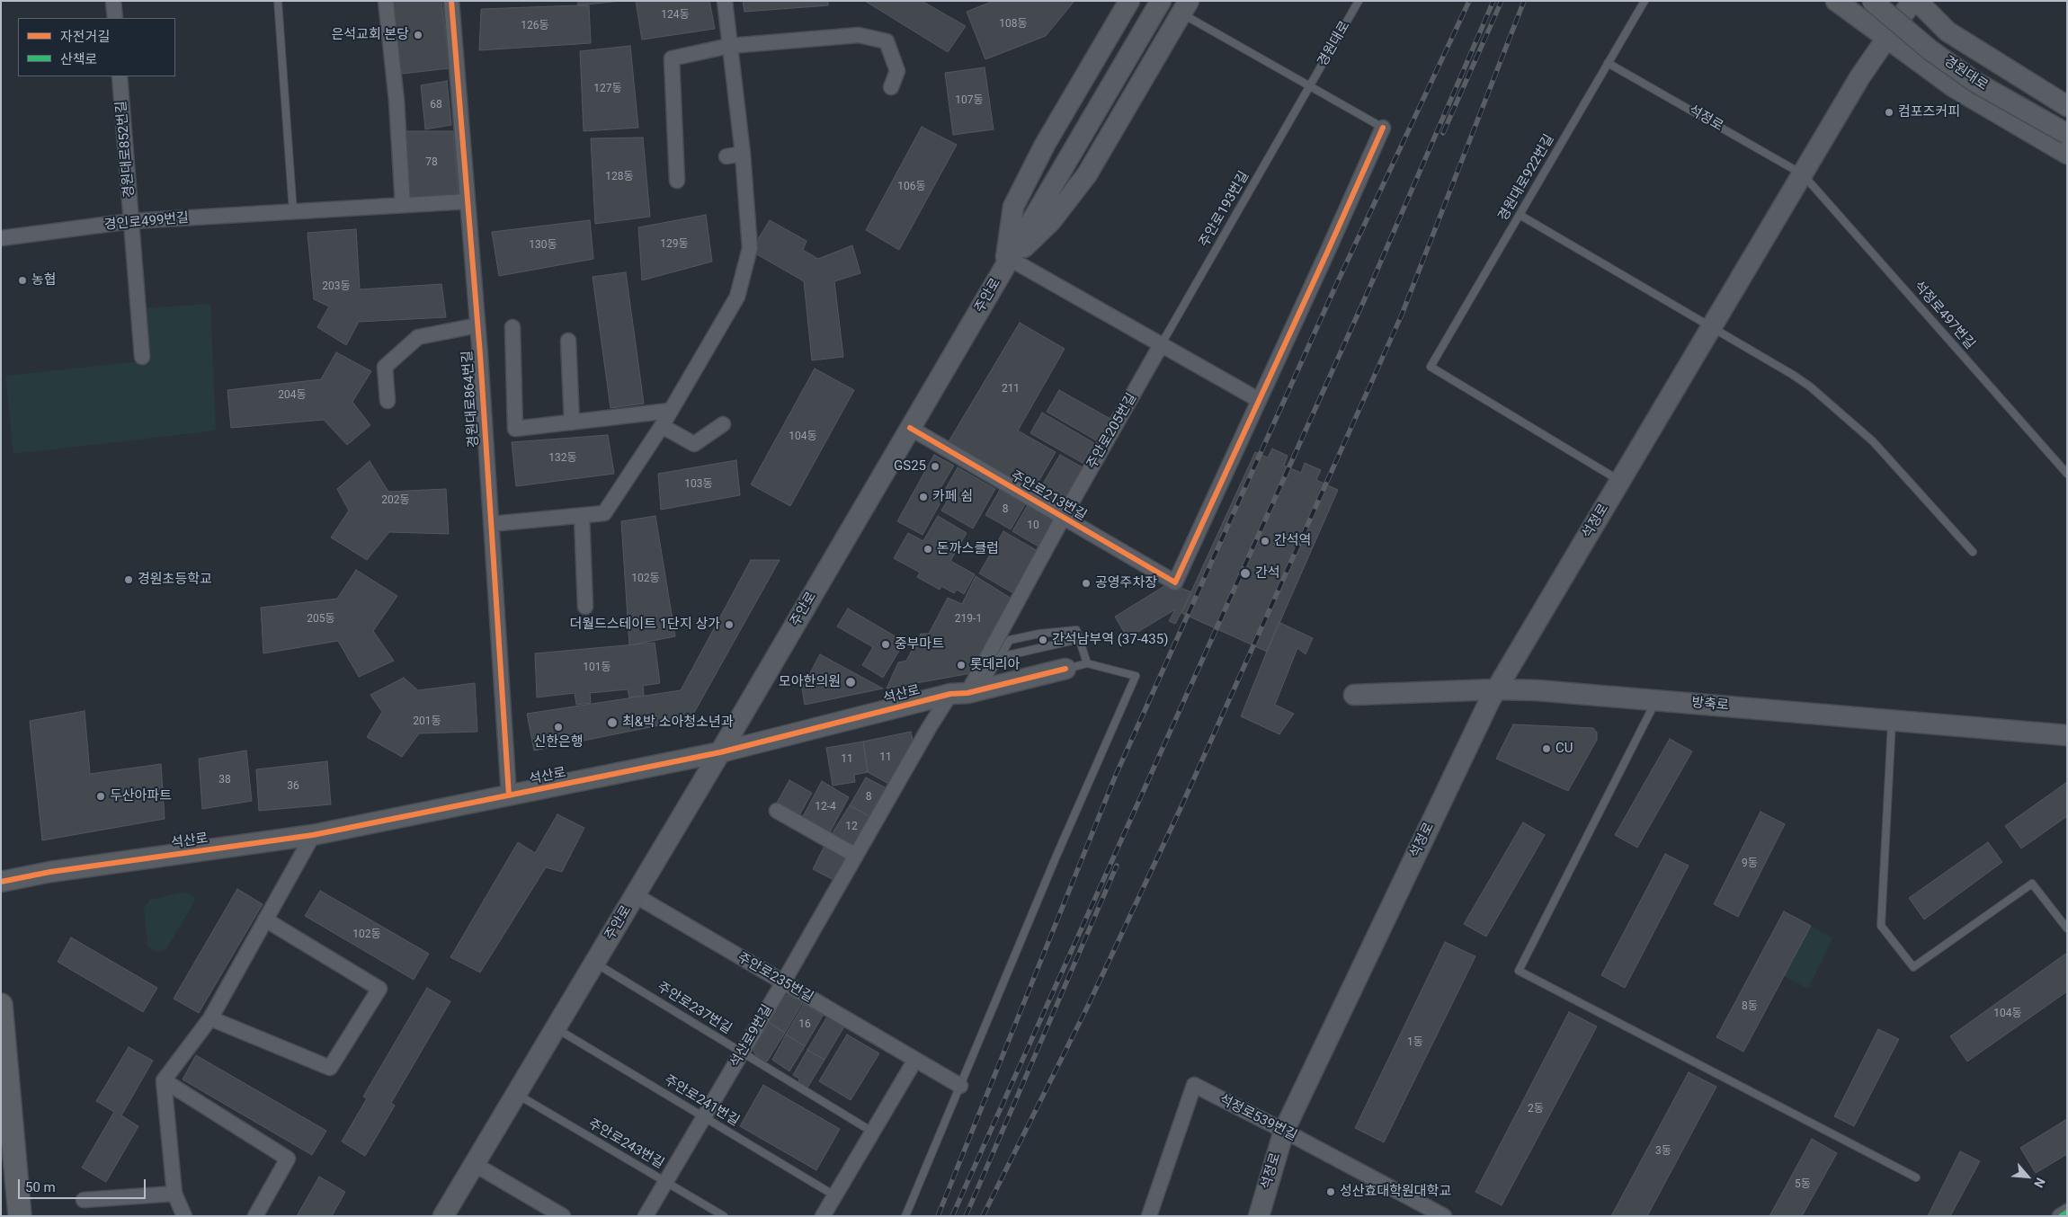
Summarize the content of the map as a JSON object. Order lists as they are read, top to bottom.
{
  "streets": {
    "main road": [
      "경원대로",
      "석정로",
      "주안로",
      "석산로",
      "방축로"
    ],
    "street": [
      "경원대로852번길",
      "경인로499번길",
      "경원대로864번길",
      "주안로205번길",
      "주안로213번길",
      "주안로235번길",
      "석산로9번길",
      "석정로539번길"
    ],
    "lane": [
      "경원대로922번길",
      "주안로193번길",
      "석정로497번길",
      "주안로237번길",
      "주안로241번길",
      "주안로243번길"
    ]
  },
  "crossings": [
    ["경원대로", "주안로193번길"],
    ["석정로", "경원대로922번길"],
    ["석정로", "석정로497번길"],
    ["석정로", "방축로"],
    ["석정로", "석정로539번길"],
    ["경원대로852번길", "경인로499번길"],
    ["주안로193번길", "주안로205번길"],
    ["경인로499번길", "경원대로864번길"],
    ["주안로", "주안로213번길"],
    ["주안로", "석산로"],
    ["주안로", "주안로235번길"],
    ["주안로", "주안로237번길"],
    ["주안로", "주안로241번길"],
    ["주안로", "주안로243번길"],
    ["경원대로864번길", "석산로"],
    ["주안로205번길", "주안로213번길"],
    ["주안로205번길", "석산로"],
    ["주안로205번길", "석산로9번길"],
    ["석산로", "석산로9번길"],
    ["주안로235번길", "석산로9번길"],
    ["주안로237번길", "석산로9번길"],
    ["석산로9번길", "주안로241번길"],
    ["석산로9번길", "주안로243번길"]
  ],
  "places": [
    "은석교회 본당",
    "컴포즈커피",
    "농협",
    "GS25",
    "카페 쉼",
    "간석역",
    "돈까스클럽",
    "간석",
    "경원초등학교",
    "공영주차장",
    "더월드스테이트 1단지 상가",
    "간석남부역 (37-435)",
    "중부마트",
    "롯데리아",
    "모아한의원",
    "최&박 소아청소년과",
    "신한은행",
    "CU",
    "두산아파트",
    "성산효대학원대학교"
  ],
  "house_numbers": [
    "124동",
    "108동",
    "126동",
    "127동",
    "107동",
    "68",
    "78",
    "128동",
    "106동",
    "129동",
    "130동",
    "203동",
    "211",
    "204동",
    "104동",
    "132동",
    "103동",
    "202동",
    "8",
    "10",
    "102동",
    "205동",
    "219-1",
    "101동",
    "201동",
    "11",
    "11",
    "38",
    "36",
    "8",
    "12-4",
    "12",
    "9동",
    "102동",
    "8동",
    "104동",
    "16",
    "1동",
    "2동",
    "3동",
    "5동"
  ],
  "legend": ["자전거길", "산책로"],
  "scale_bar": "50 m",
  "north": "bottom right"
}
